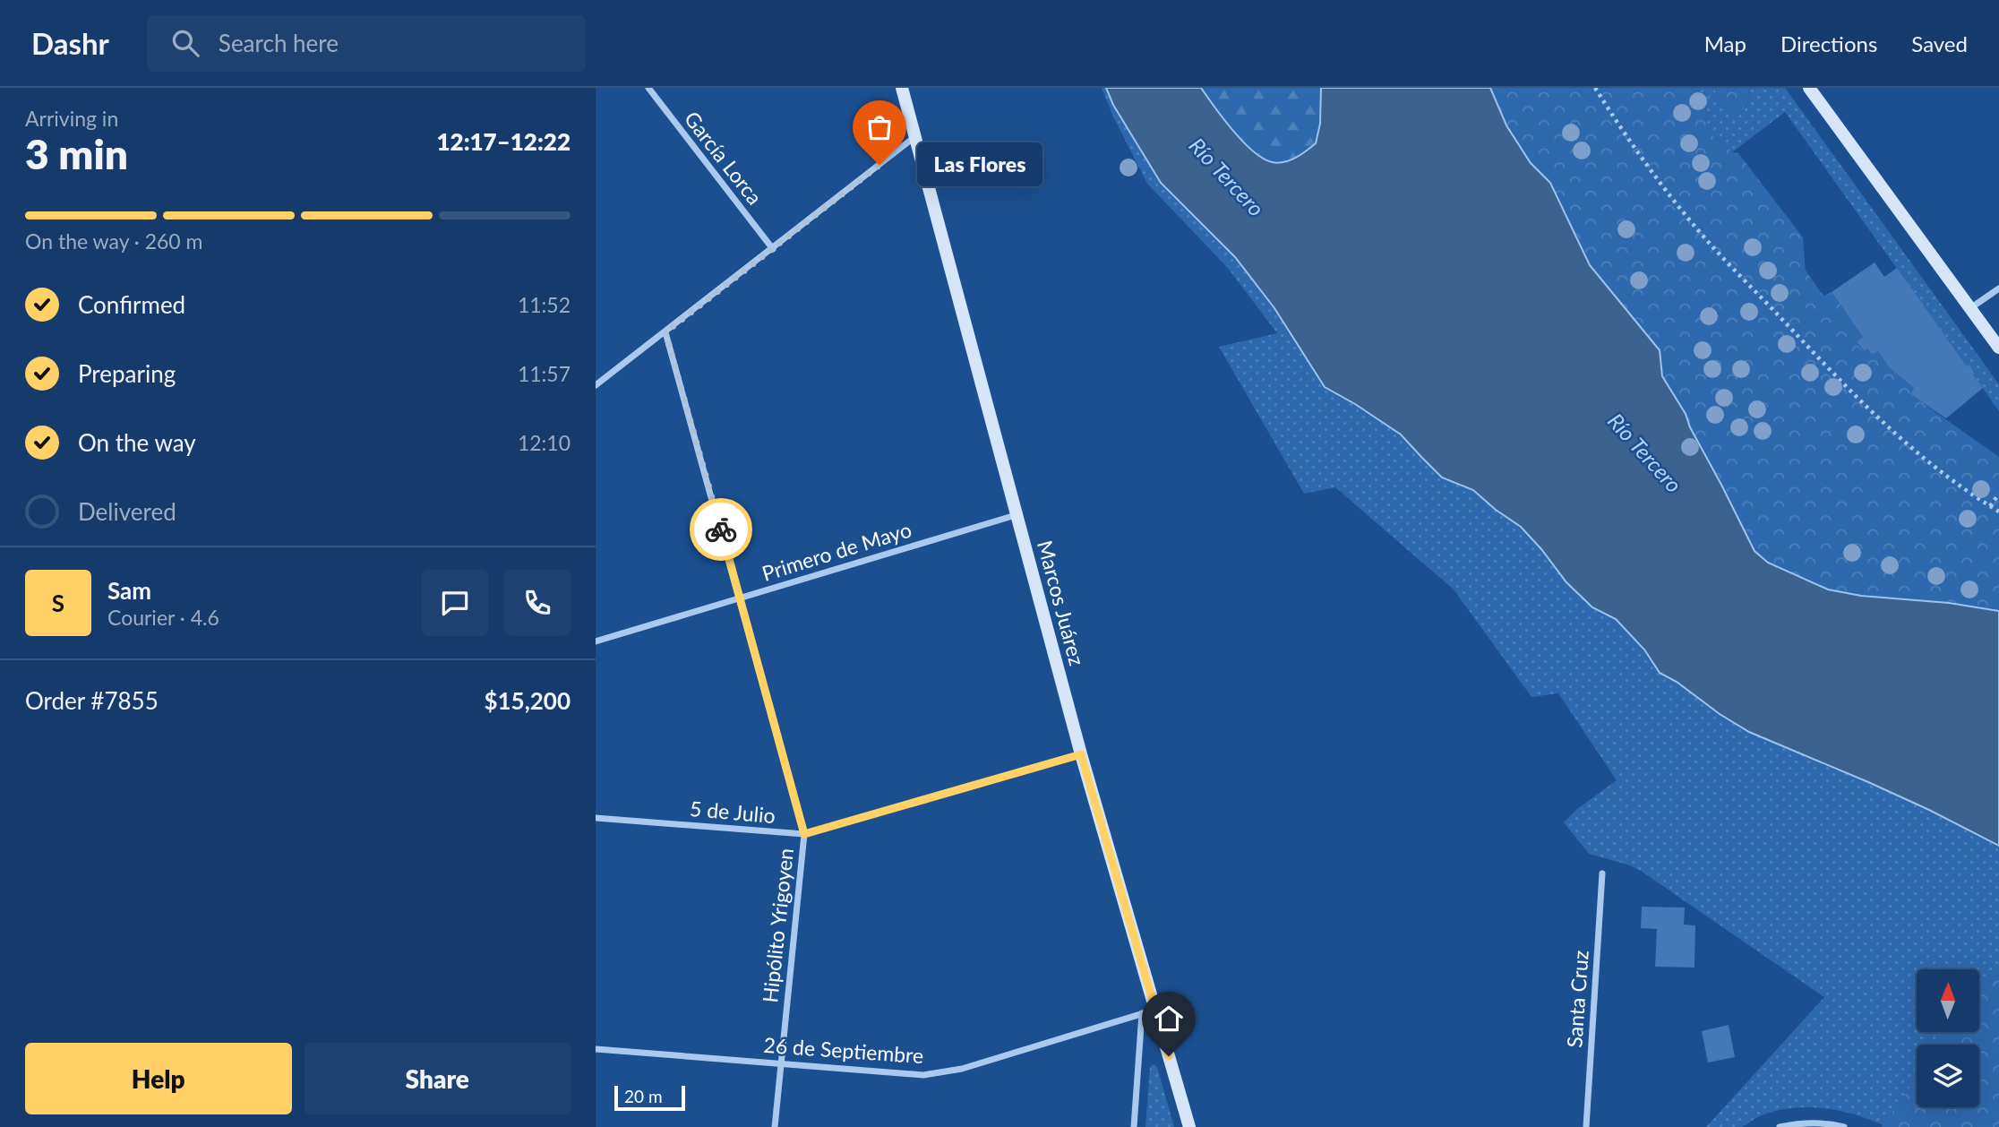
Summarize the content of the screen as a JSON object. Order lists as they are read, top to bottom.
{
  "streets": {
    "main road": ["Marcos Juárez"],
    "street": [
      "García Lorca",
      "Primero de Mayo",
      "5 de Julio",
      "Hipólito Yrigoyen",
      "Santa Cruz",
      "26 de Septiembre"
    ]
  },
  "crossings": [
    ["Primero de Mayo", "Marcos Juárez"],
    ["Primero de Mayo", "Hipólito Yrigoyen"],
    ["Marcos Juárez", "5 de Julio"],
    ["Marcos Juárez", "26 de Septiembre"],
    ["5 de Julio", "Hipólito Yrigoyen"],
    ["Hipólito Yrigoyen", "26 de Septiembre"]
  ],
  "water": ["Río Tercero"],
  "places": ["Las Flores"],
  "scale_bar": "20 m",
  "north": "top",
  "page": {
    "header": "Dashr",
    "search": "Search here",
    "nav": ["Map", "Directions", "Saved"],
    "heading": ["3 min", "Arriving in", "12:17–12:22"],
    "panel": [
      "Sam",
      "Courier · 4.6",
      "Order #7855",
      "$15,200"
    ],
    "bubble": "Las Flores",
    "bar": "On the way · 260 m",
    "list": [
      ["Confirmed", "11:52"],
      ["Preparing", "11:57"],
      ["On the way", "12:10"],
      "Delivered"
    ],
    "round": "S",
    "buttons": ["Help", "Share"],
    "scale": "20 m"
  }
}
